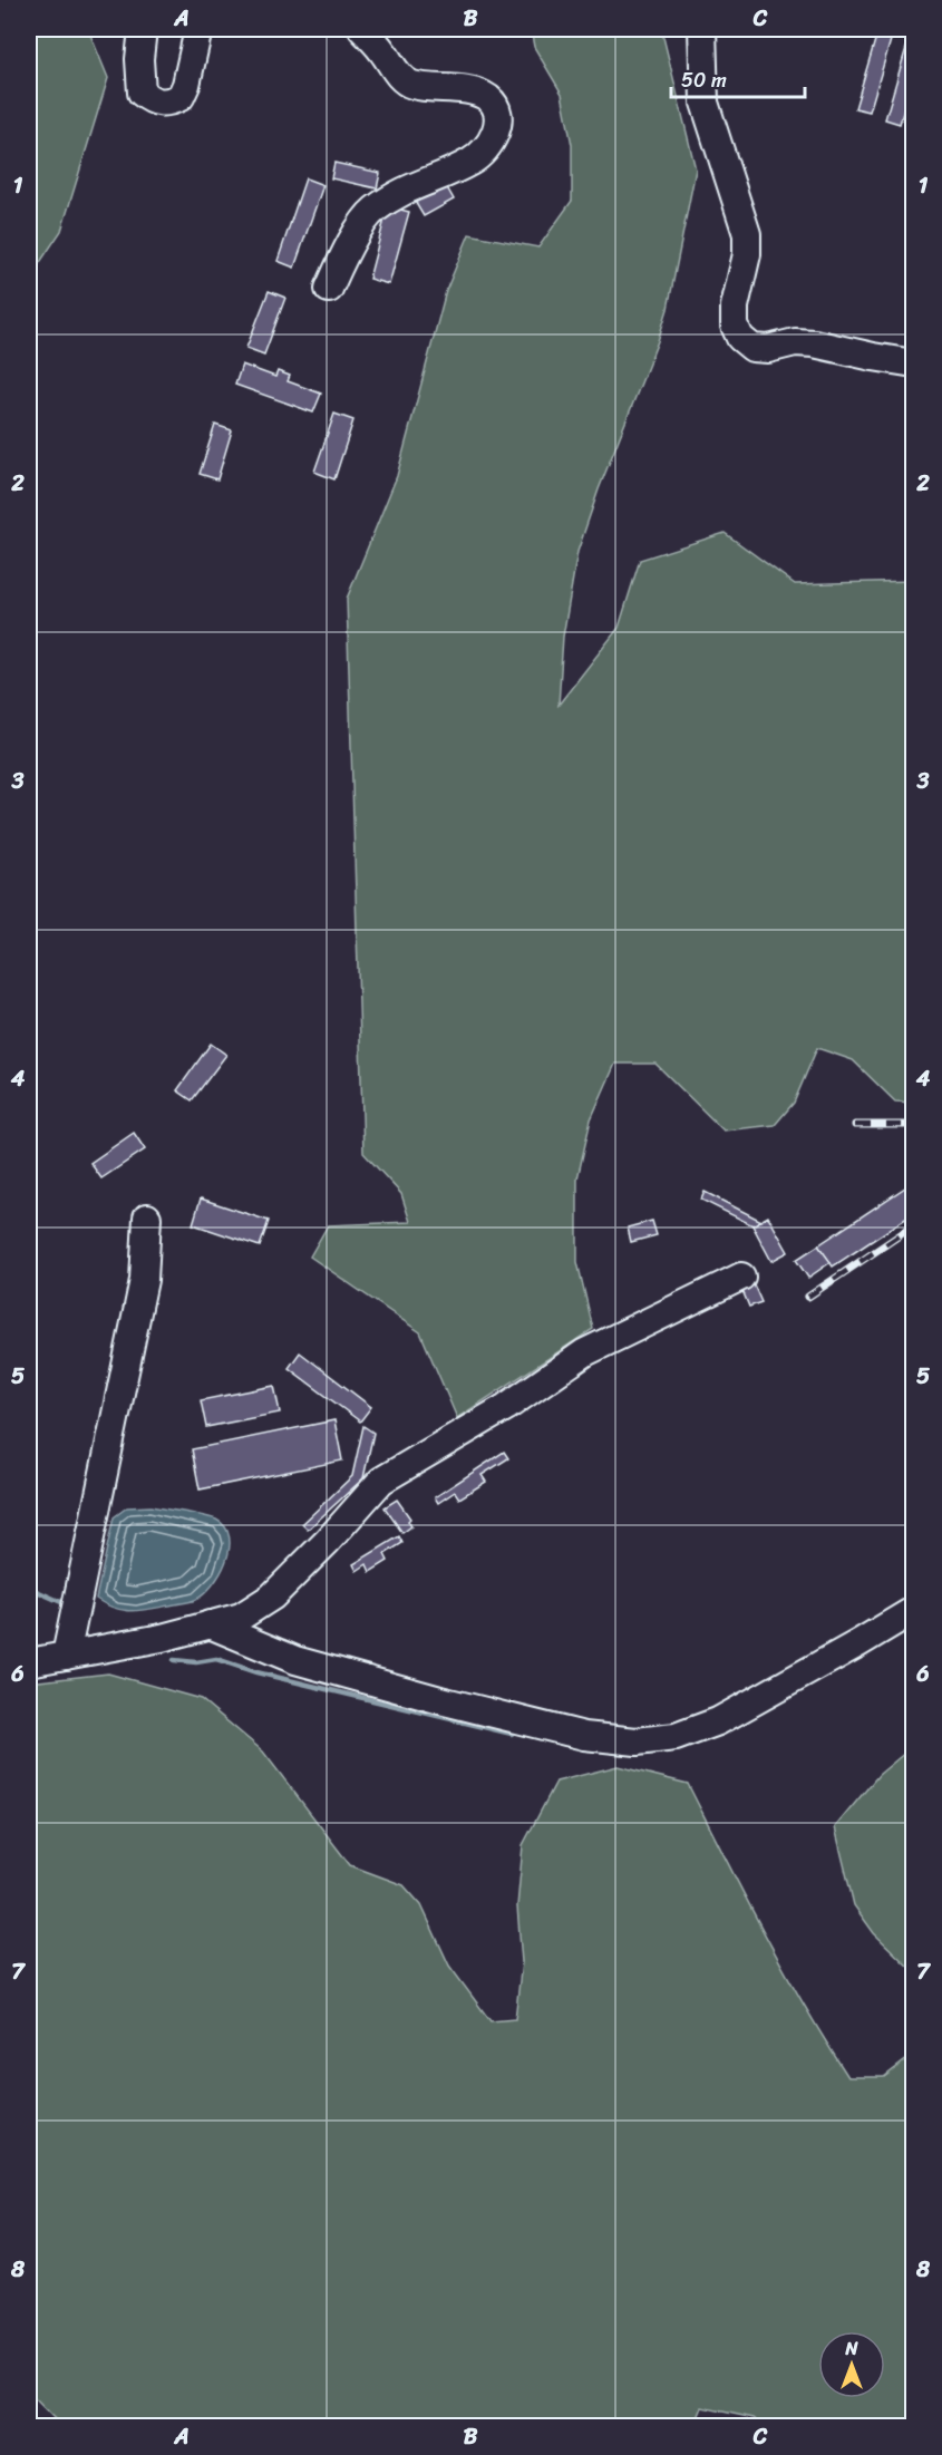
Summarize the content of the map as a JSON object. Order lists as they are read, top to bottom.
{
  "scale_bar": "50 m",
  "north": "top",
  "grid": {
    "columns": ["A", "B", "C"],
    "rows": [
      "1",
      "2",
      "3",
      "4",
      "5",
      "6",
      "7",
      "8"
    ]
  }
}
